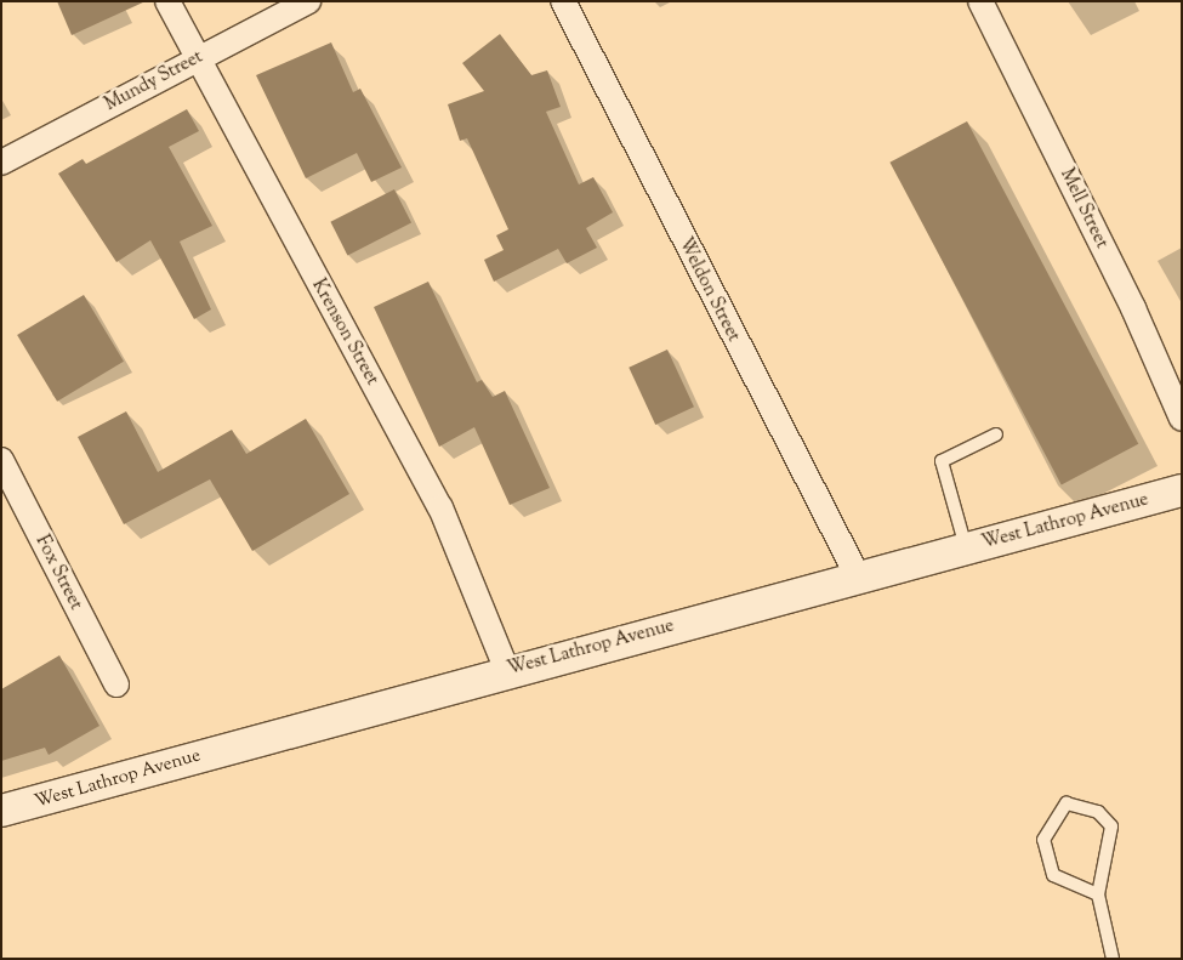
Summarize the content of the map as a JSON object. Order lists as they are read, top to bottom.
{
  "streets": {
    "street": [
      "Mundy Street",
      "Mell Street",
      "Weldon Street",
      "Krenson Street",
      "West Lathrop Avenue",
      "Fox Street"
    ]
  },
  "crossings": [
    ["Mundy Street", "Krenson Street"],
    ["Weldon Street", "West Lathrop Avenue"],
    ["Krenson Street", "West Lathrop Avenue"]
  ]
}
